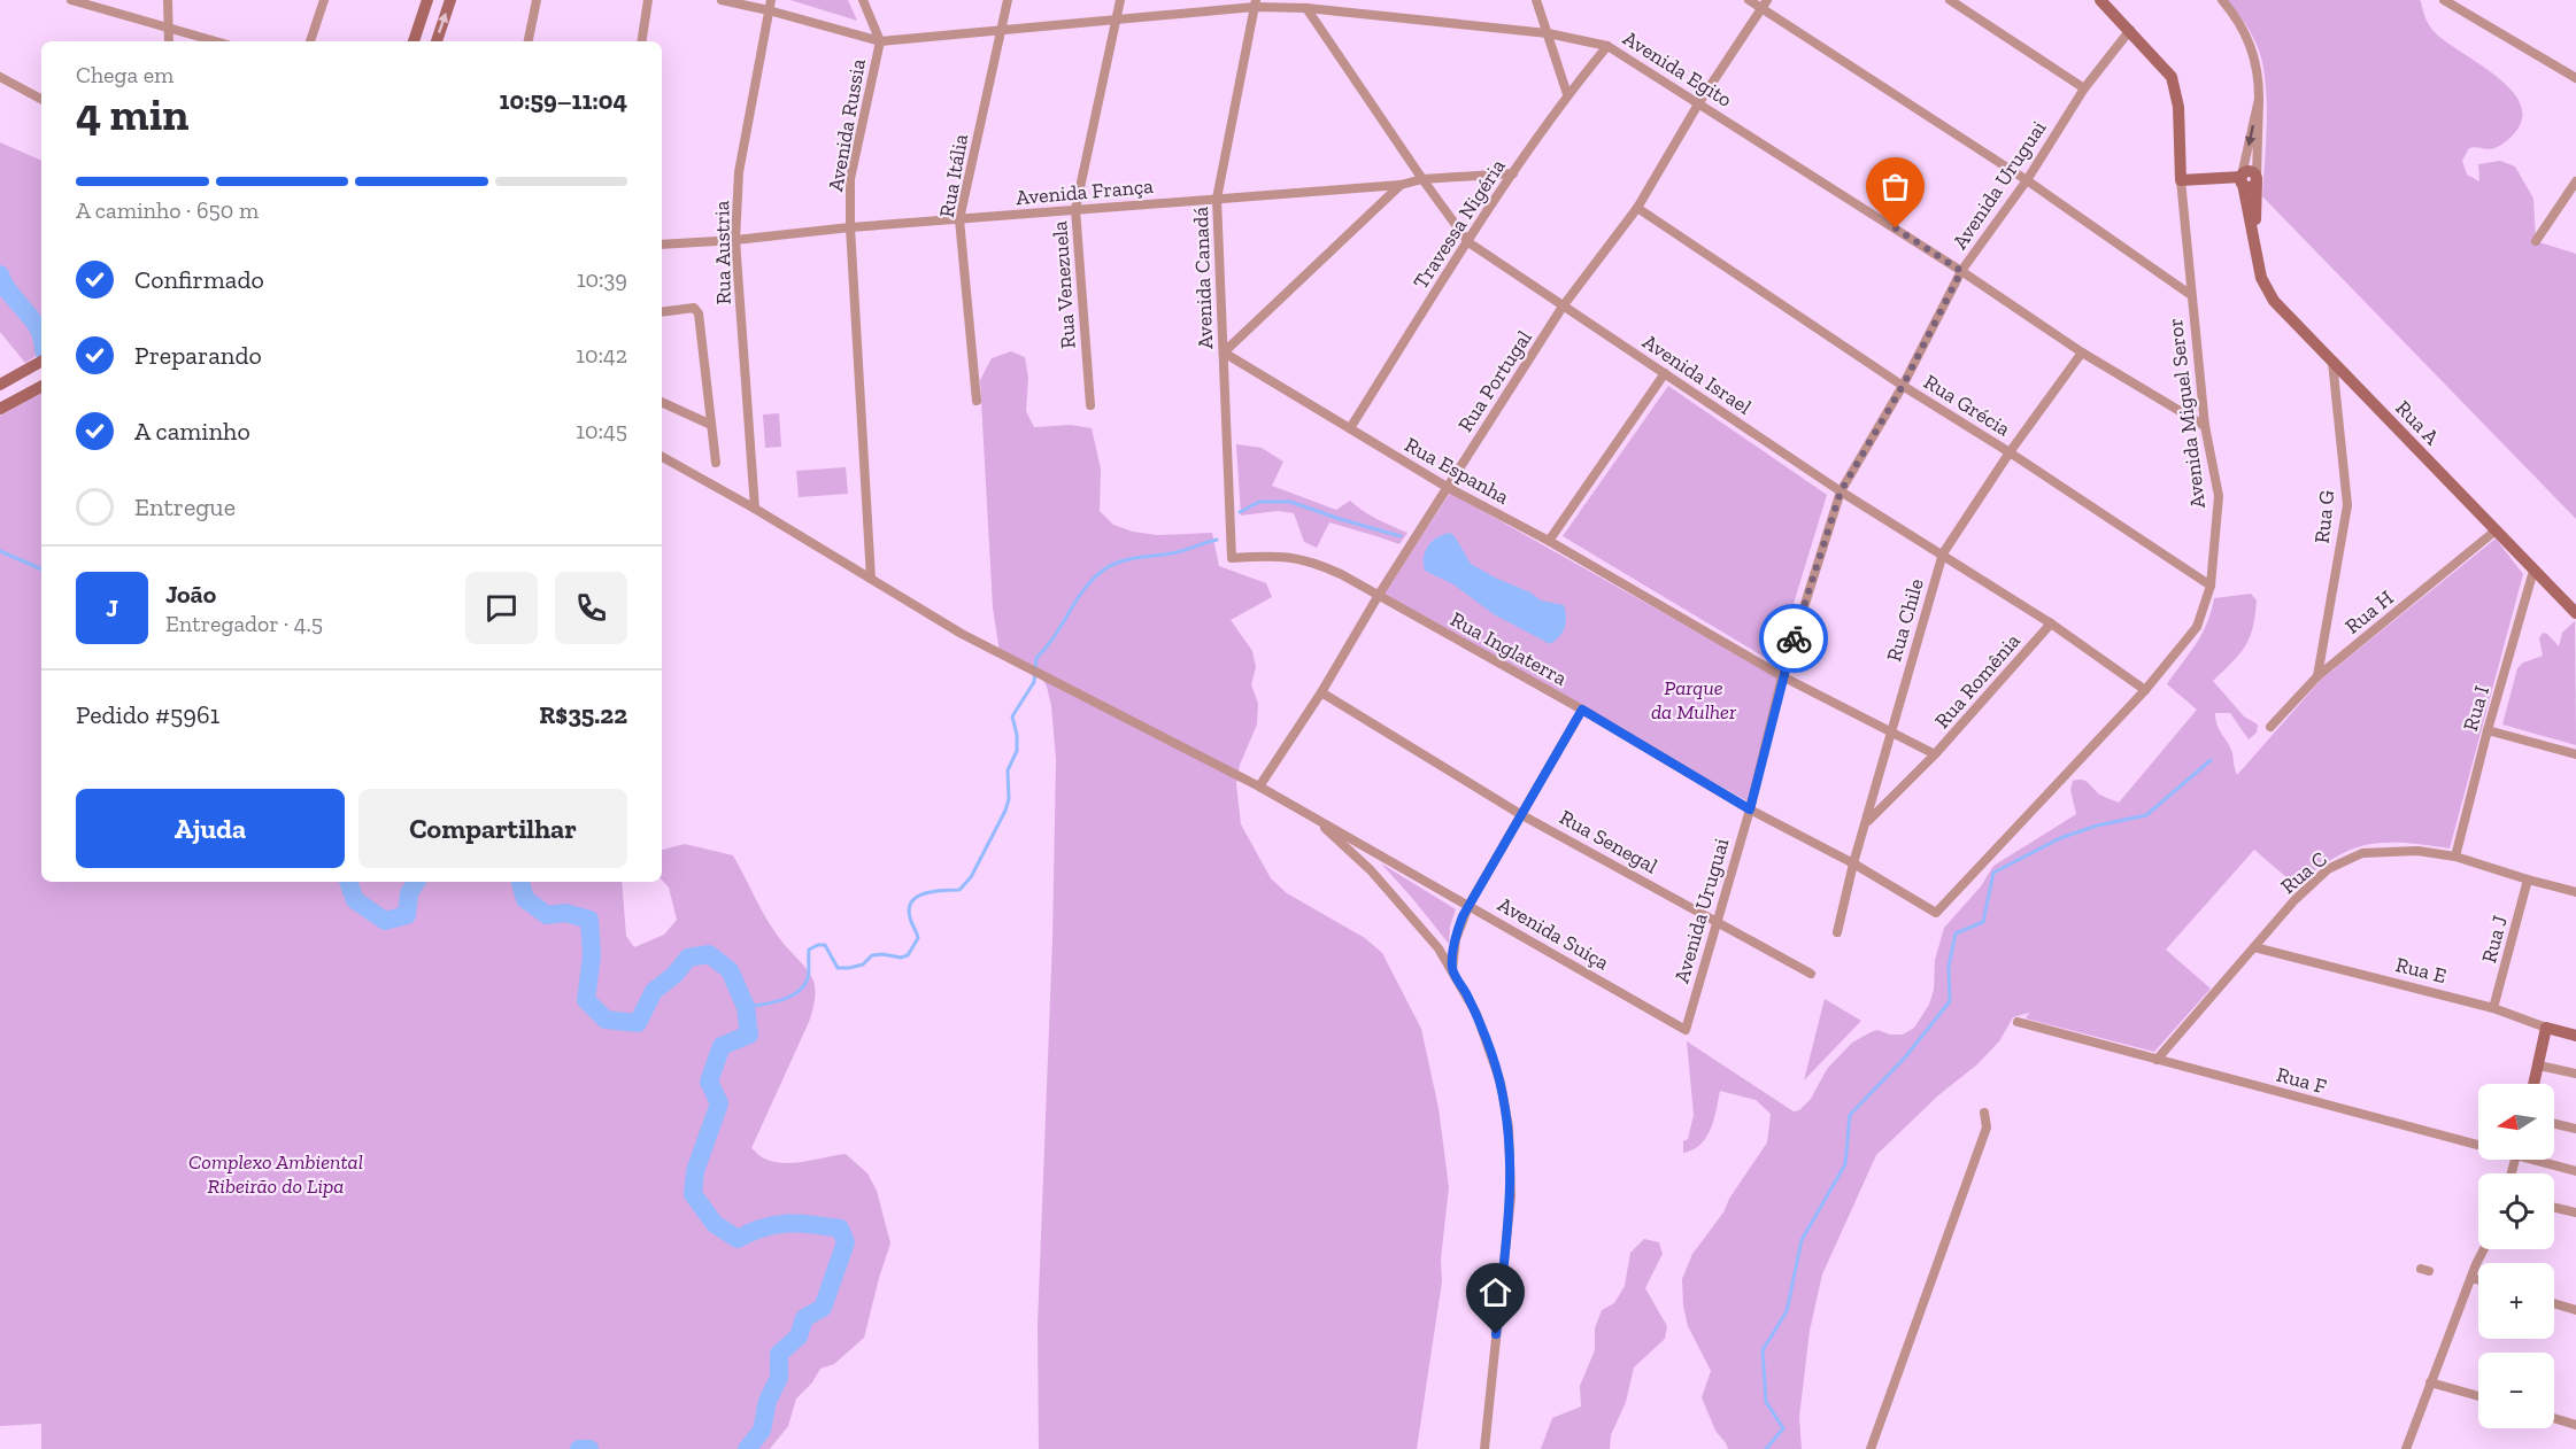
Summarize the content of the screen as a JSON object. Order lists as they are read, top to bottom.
{
  "streets": {
    "street": [
      "Avenida Egito",
      "Avenida Russia",
      "Rua Itália",
      "Avenida Uruguai",
      "Avenida França",
      "Travessa Nigéria",
      "Rua Austria",
      "Avenida Canadá",
      "Rua Venezuela",
      "Avenida Israel",
      "Rua Portugal",
      "Rua Grécia",
      "Avenida Miguel Seror",
      "Rua A",
      "Rua Espanha",
      "Rua G",
      "Rua H",
      "Rua Chile",
      "Rua Inglaterra",
      "Rua Romênia",
      "Rua I",
      "Rua Senegal",
      "Rua C",
      "Avenida Suiça",
      "Rua J",
      "Rua E",
      "Rua F"
    ]
  },
  "crossings": [
    ["Avenida Egito", "Avenida Russia"],
    ["Avenida Egito", "Rua Itália"],
    ["Avenida Egito", "Avenida Uruguai"],
    ["Avenida Egito", "Travessa Nigéria"],
    ["Avenida Egito", "Rua Austria"],
    ["Avenida Egito", "Avenida Canadá"],
    ["Avenida Egito", "Rua Venezuela"],
    ["Avenida Egito", "Avenida Israel"],
    ["Avenida Egito", "Rua Portugal"],
    ["Avenida Egito", "Avenida Miguel Seror"],
    ["Avenida Egito", "Rua Chile"],
    ["Avenida Russia", "Avenida França"],
    ["Avenida Russia", "Avenida Suiça"],
    ["Rua Itália", "Avenida França"],
    ["Avenida Uruguai", "Avenida Israel"],
    ["Avenida Uruguai", "Rua Grécia"],
    ["Avenida Uruguai", "Avenida Miguel Seror"],
    ["Avenida Uruguai", "Rua Espanha"],
    ["Avenida Uruguai", "Rua Inglaterra"],
    ["Avenida Uruguai", "Rua Senegal"],
    ["Avenida Uruguai", "Avenida Suiça"],
    ["Avenida França", "Travessa Nigéria"],
    ["Avenida França", "Rua Austria"],
    ["Avenida França", "Avenida Canadá"],
    ["Avenida França", "Rua Venezuela"],
    ["Avenida França", "Avenida Israel"],
    ["Travessa Nigéria", "Avenida Israel"],
    ["Travessa Nigéria", "Rua Espanha"],
    ["Rua Austria", "Avenida Suiça"],
    ["Avenida Canadá", "Rua Espanha"],
    ["Avenida Canadá", "Rua Inglaterra"],
    ["Avenida Israel", "Rua Portugal"],
    ["Avenida Israel", "Avenida Miguel Seror"],
    ["Avenida Israel", "Rua Chile"],
    ["Avenida Israel", "Rua Romênia"],
    ["Rua Portugal", "Rua Grécia"],
    ["Rua Portugal", "Rua Espanha"],
    ["Rua Portugal", "Rua Inglaterra"],
    ["Rua Portugal", "Rua Senegal"],
    ["Rua Portugal", "Avenida Suiça"],
    ["Rua Grécia", "Avenida Miguel Seror"],
    ["Rua Grécia", "Rua Chile"],
    ["Avenida Miguel Seror", "Rua Inglaterra"],
    ["Rua A", "Rua G"],
    ["Rua A", "Rua H"],
    ["Rua A", "Rua I"],
    ["Rua Espanha", "Rua Chile"],
    ["Rua Espanha", "Rua Romênia"],
    ["Rua G", "Rua H"],
    ["Rua Chile", "Rua Inglaterra"],
    ["Rua Chile", "Rua Romênia"],
    ["Rua I", "Rua C"],
    ["Rua C", "Rua J"],
    ["Rua C", "Rua E"],
    ["Rua C", "Rua F"],
    ["Rua J", "Rua E"]
  ],
  "parks": ["Parque da Mulher", "Complexo Ambiental Ribeirão do Lipa"],
  "north": "left",
  "page": {
    "heading": ["4 min", "Chega em", "10:59–11:04"],
    "panel": [
      "João",
      "Entregador · 4.5",
      "Pedido #5961",
      "R$35.22"
    ],
    "bar": "A caminho · 650 m",
    "list": [
      ["Confirmado", "10:39"],
      ["Preparando", "10:42"],
      ["A caminho", "10:45"],
      "Entregue"
    ],
    "round": "J",
    "buttons": ["Ajuda", "Compartilhar"],
    "map_buttons": ["+", "−"]
  }
}
